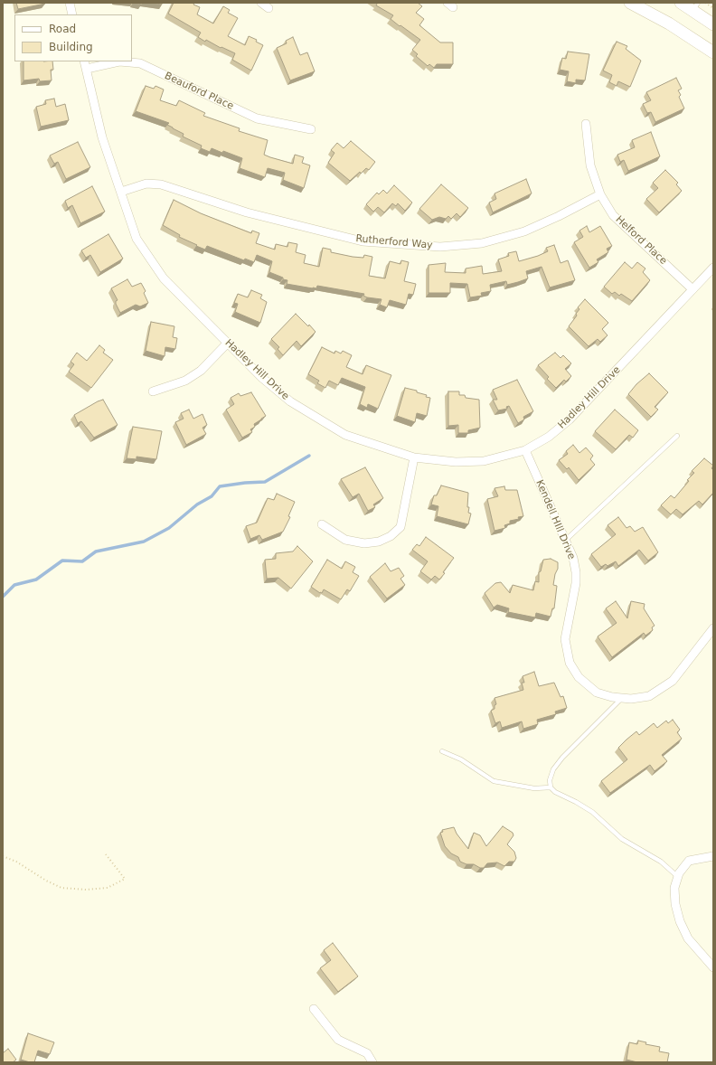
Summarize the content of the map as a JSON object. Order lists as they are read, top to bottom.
{
  "streets": {
    "street": [
      "Beauford Place",
      "Helford Place",
      "Rutherford Way",
      "Hadley Hill Drive",
      "Kendell HIll Drive"
    ]
  },
  "crossings": [
    ["Beauford Place", "Hadley Hill Drive"],
    ["Helford Place", "Rutherford Way"],
    ["Helford Place", "Hadley Hill Drive"],
    ["Rutherford Way", "Hadley Hill Drive"],
    ["Hadley Hill Drive", "Kendell HIll Drive"]
  ],
  "legend": ["Road", "Building"]
}
